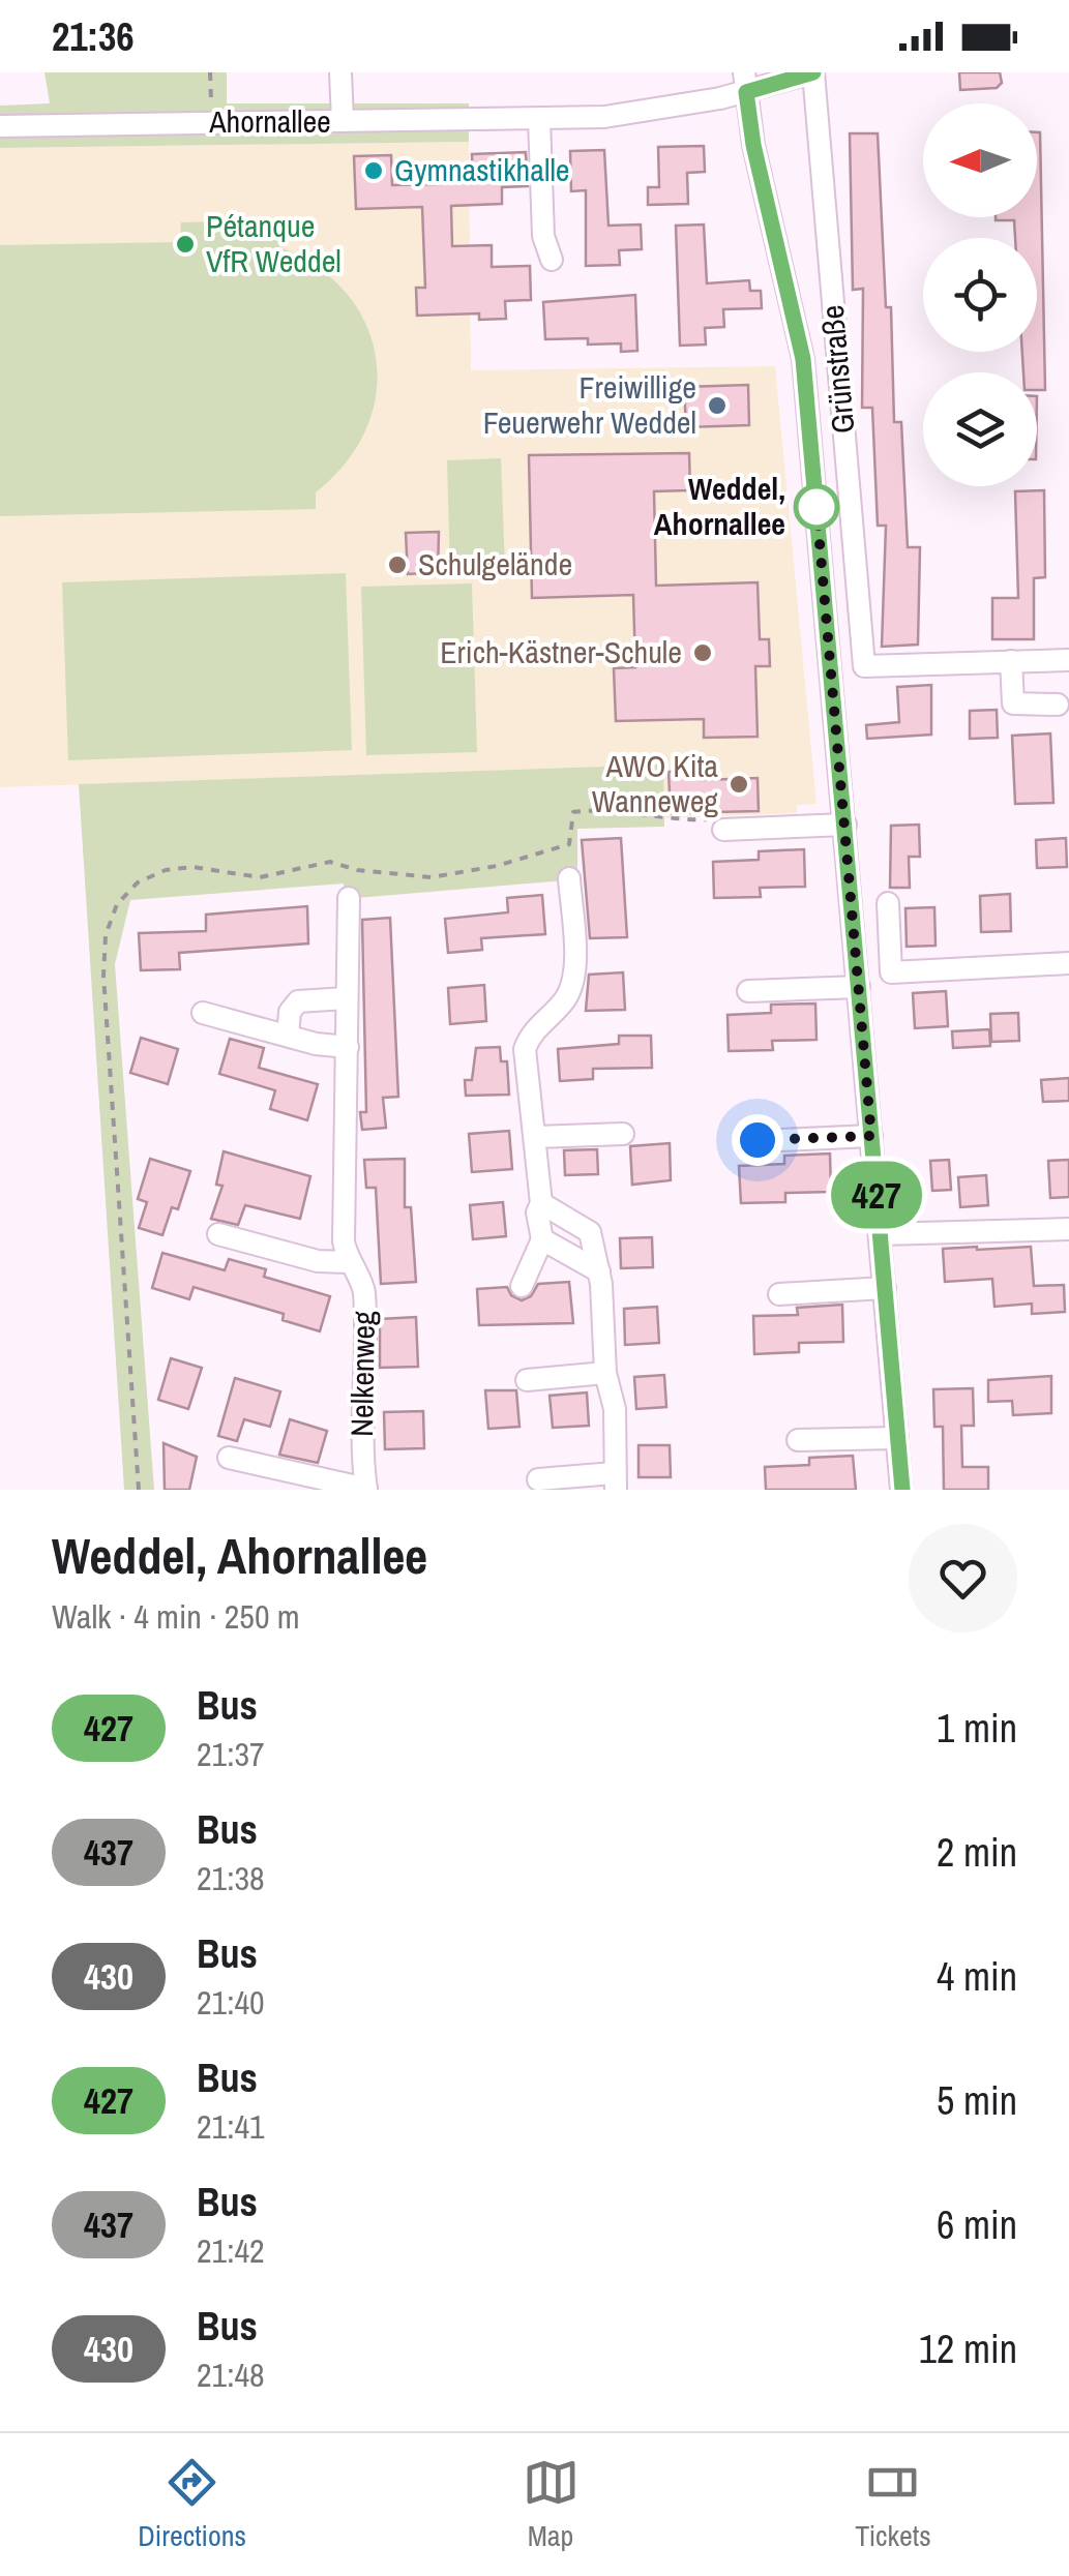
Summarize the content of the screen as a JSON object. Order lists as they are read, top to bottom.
{
  "streets": {
    "street": ["Ahornallee", "Grünstraße", "Nelkenweg"]
  },
  "crossings": [
    ["Ahornallee", "Grünstraße"]
  ],
  "places": [
    "Gymnastikhalle",
    "Pétanque VfR Weddel",
    "Freiwillige Feuerwehr Weddel",
    "Weddel, Ahornallee",
    "Schulgelände",
    "Erich-Kästner-Schule",
    "AWO Kita Wanneweg"
  ],
  "lines": ["bus line 427"],
  "north": "left",
  "page": {
    "status": "21:36",
    "on_map": "427",
    "heading": ["Weddel, Ahornallee", "Walk · 4 min · 250 m"],
    "list": [
      {
        "mark": "427",
        "name": "Bus",
        "note": "21:37",
        "value": "1 min"
      },
      {
        "mark": "437",
        "name": "Bus",
        "note": "21:38",
        "value": "2 min"
      },
      {
        "mark": "430",
        "name": "Bus",
        "note": "21:40",
        "value": "4 min"
      },
      {
        "mark": "427",
        "name": "Bus",
        "note": "21:41",
        "value": "5 min"
      },
      {
        "mark": "437",
        "name": "Bus",
        "note": "21:42",
        "value": "6 min"
      },
      {
        "mark": "430",
        "name": "Bus",
        "note": "21:48",
        "value": "12 min"
      }
    ],
    "tabs": ["Directions", "Map", "Tickets"]
  }
}
